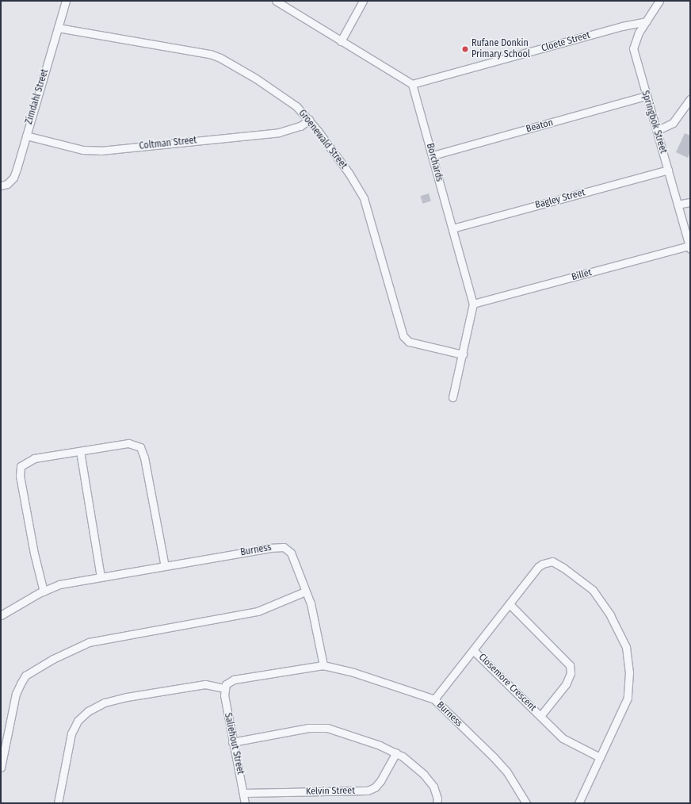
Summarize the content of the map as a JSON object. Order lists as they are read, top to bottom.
{
  "streets": {
    "street": [
      "Cloete Street",
      "Zimdahl Street",
      "Springbok Street",
      "Beaton",
      "Groenewald Street",
      "Coltman Street",
      "Borchards",
      "Bagley Street",
      "Billet",
      "Burness",
      "Closemore Crescent",
      "Saliehout Street",
      "Kelvin Street"
    ]
  },
  "crossings": [
    ["Cloete Street", "Springbok Street"],
    ["Cloete Street", "Borchards"],
    ["Zimdahl Street", "Groenewald Street"],
    ["Zimdahl Street", "Coltman Street"],
    ["Springbok Street", "Beaton"],
    ["Springbok Street", "Bagley Street"],
    ["Springbok Street", "Billet"],
    ["Beaton", "Borchards"],
    ["Groenewald Street", "Coltman Street"],
    ["Groenewald Street", "Borchards"],
    ["Borchards", "Bagley Street"],
    ["Borchards", "Billet"],
    ["Burness", "Closemore Crescent"],
    ["Burness", "Saliehout Street"],
    ["Saliehout Street", "Kelvin Street"]
  ],
  "places": ["Rufane Donkin Primary School"]
}
